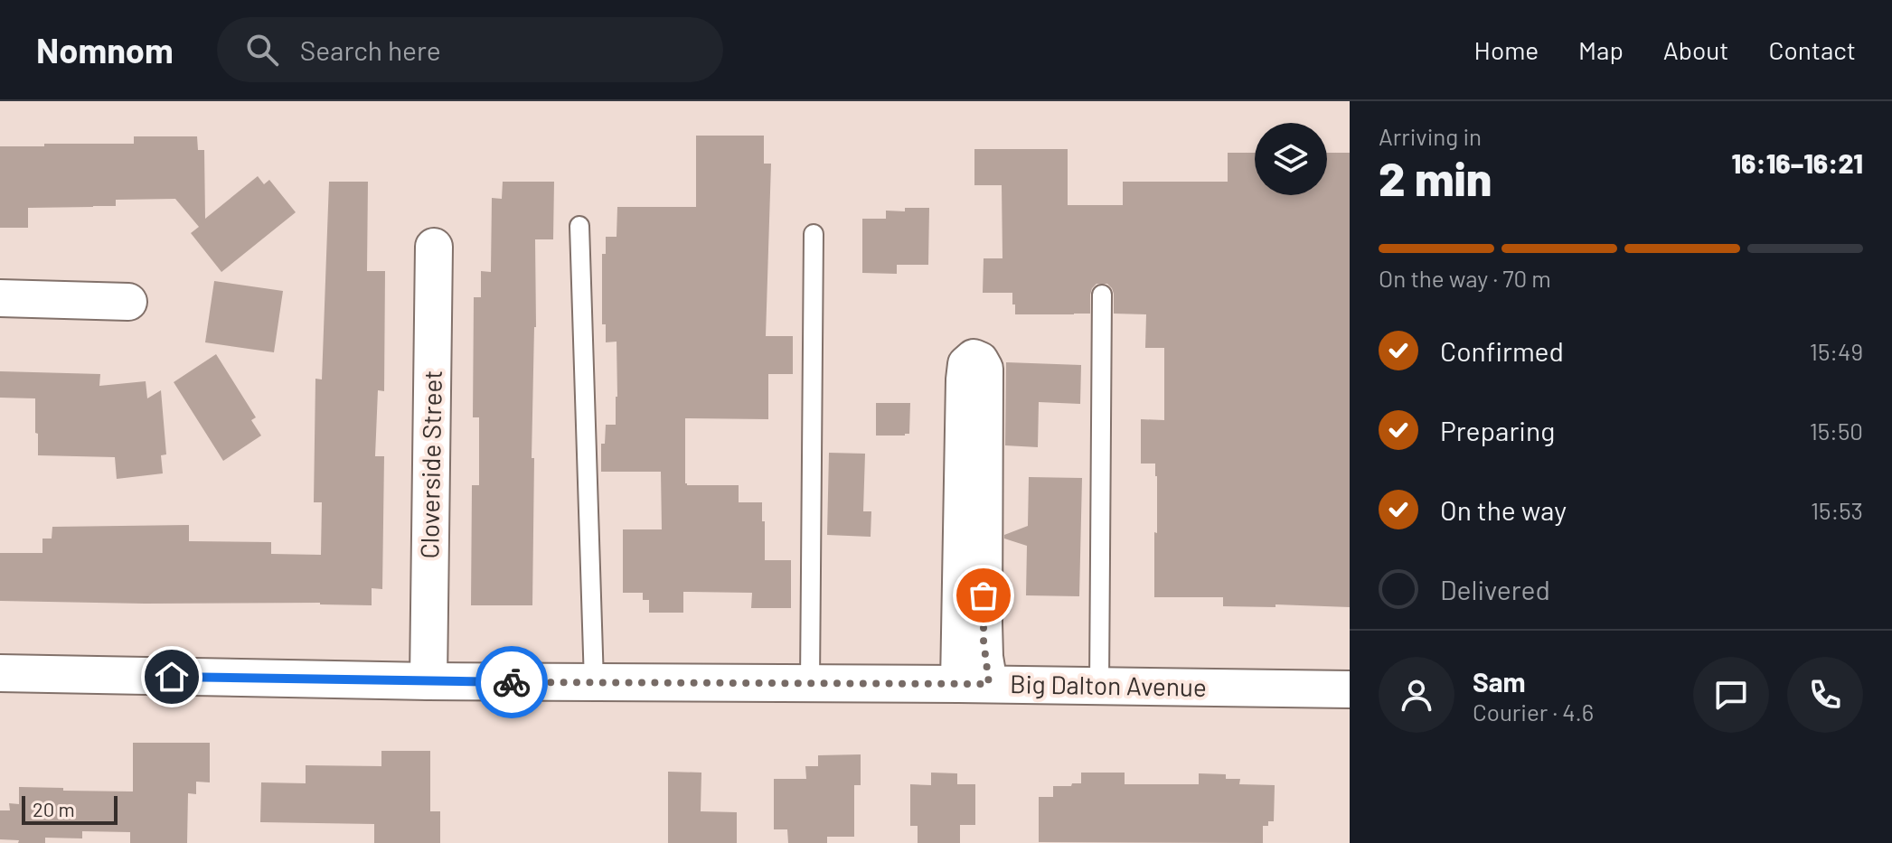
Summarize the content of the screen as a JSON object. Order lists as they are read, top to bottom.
{
  "streets": {
    "street": ["Cloverside Street", "Big Dalton Avenue"]
  },
  "crossings": [
    ["Cloverside Street", "Big Dalton Avenue"]
  ],
  "scale_bar": "20 m",
  "page": {
    "header": "Nomnom",
    "search": "Search here",
    "nav": [
      "Home",
      "Map",
      "About",
      "Contact"
    ],
    "heading": ["2 min", "Arriving in", "16:16–16:21"],
    "panel": ["Sam", "Courier · 4.6"],
    "bar": "On the way · 70 m",
    "list": [
      ["Confirmed", "15:49"],
      ["Preparing", "15:50"],
      ["On the way", "15:53"],
      "Delivered"
    ],
    "scale": "20 m"
  }
}
